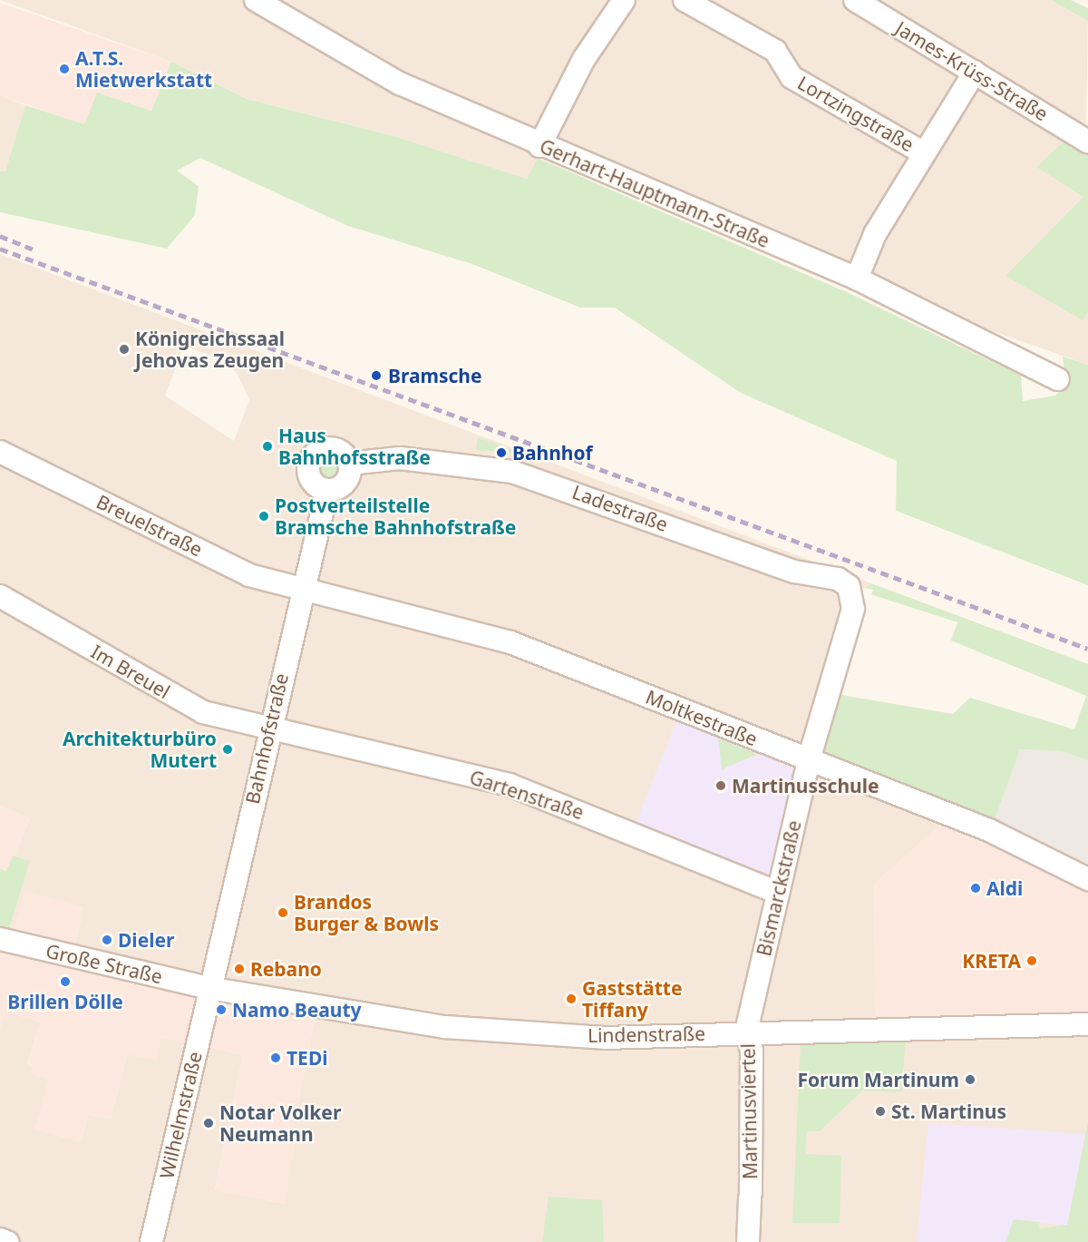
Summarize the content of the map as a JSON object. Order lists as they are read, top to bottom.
{
  "streets": {
    "street": [
      "James-Krüss-Straße",
      "Lortzingstraße",
      "Gerhart-Hauptmann-Straße",
      "Ladestraße",
      "Breuelstraße",
      "Im Breuel",
      "Moltkestraße",
      "Bahnhofstraße",
      "Gartenstraße",
      "Bismarckstraße",
      "Große Straße",
      "Lindenstraße",
      "Martinusviertel",
      "Wilhelmstraße"
    ]
  },
  "crossings": [
    ["James-Krüss-Straße", "Lortzingstraße"],
    ["Lortzingstraße", "Gerhart-Hauptmann-Straße"],
    ["Ladestraße", "Bahnhofstraße"],
    ["Ladestraße", "Bismarckstraße"],
    ["Breuelstraße", "Moltkestraße"],
    ["Breuelstraße", "Bahnhofstraße"],
    ["Im Breuel", "Bahnhofstraße"],
    ["Im Breuel", "Gartenstraße"],
    ["Moltkestraße", "Bahnhofstraße"],
    ["Moltkestraße", "Bismarckstraße"],
    ["Bahnhofstraße", "Gartenstraße"],
    ["Bahnhofstraße", "Große Straße"],
    ["Bahnhofstraße", "Lindenstraße"],
    ["Bahnhofstraße", "Wilhelmstraße"],
    ["Gartenstraße", "Bismarckstraße"],
    ["Bismarckstraße", "Lindenstraße"],
    ["Bismarckstraße", "Martinusviertel"],
    ["Große Straße", "Lindenstraße"],
    ["Große Straße", "Wilhelmstraße"],
    ["Lindenstraße", "Martinusviertel"],
    ["Lindenstraße", "Wilhelmstraße"]
  ],
  "places": [
    "A.T.S. Mietwerkstatt",
    "Königreichssaal Jehovas Zeugen",
    "Bramsche",
    "Haus Bahnhofsstraße",
    "Bahnhof",
    "Postverteilstelle Bramsche Bahnhofstraße",
    "Architekturbüro Mutert",
    "Martinusschule",
    "Aldi",
    "Brandos Burger & Bowls",
    "Dieler",
    "KRETA",
    "Rebano",
    "Brillen Dölle",
    "Gaststätte Tiffany",
    "Namo Beauty",
    "TEDi",
    "Forum Martinum",
    "St. Martinus",
    "Notar Volker Neumann"
  ]
}
